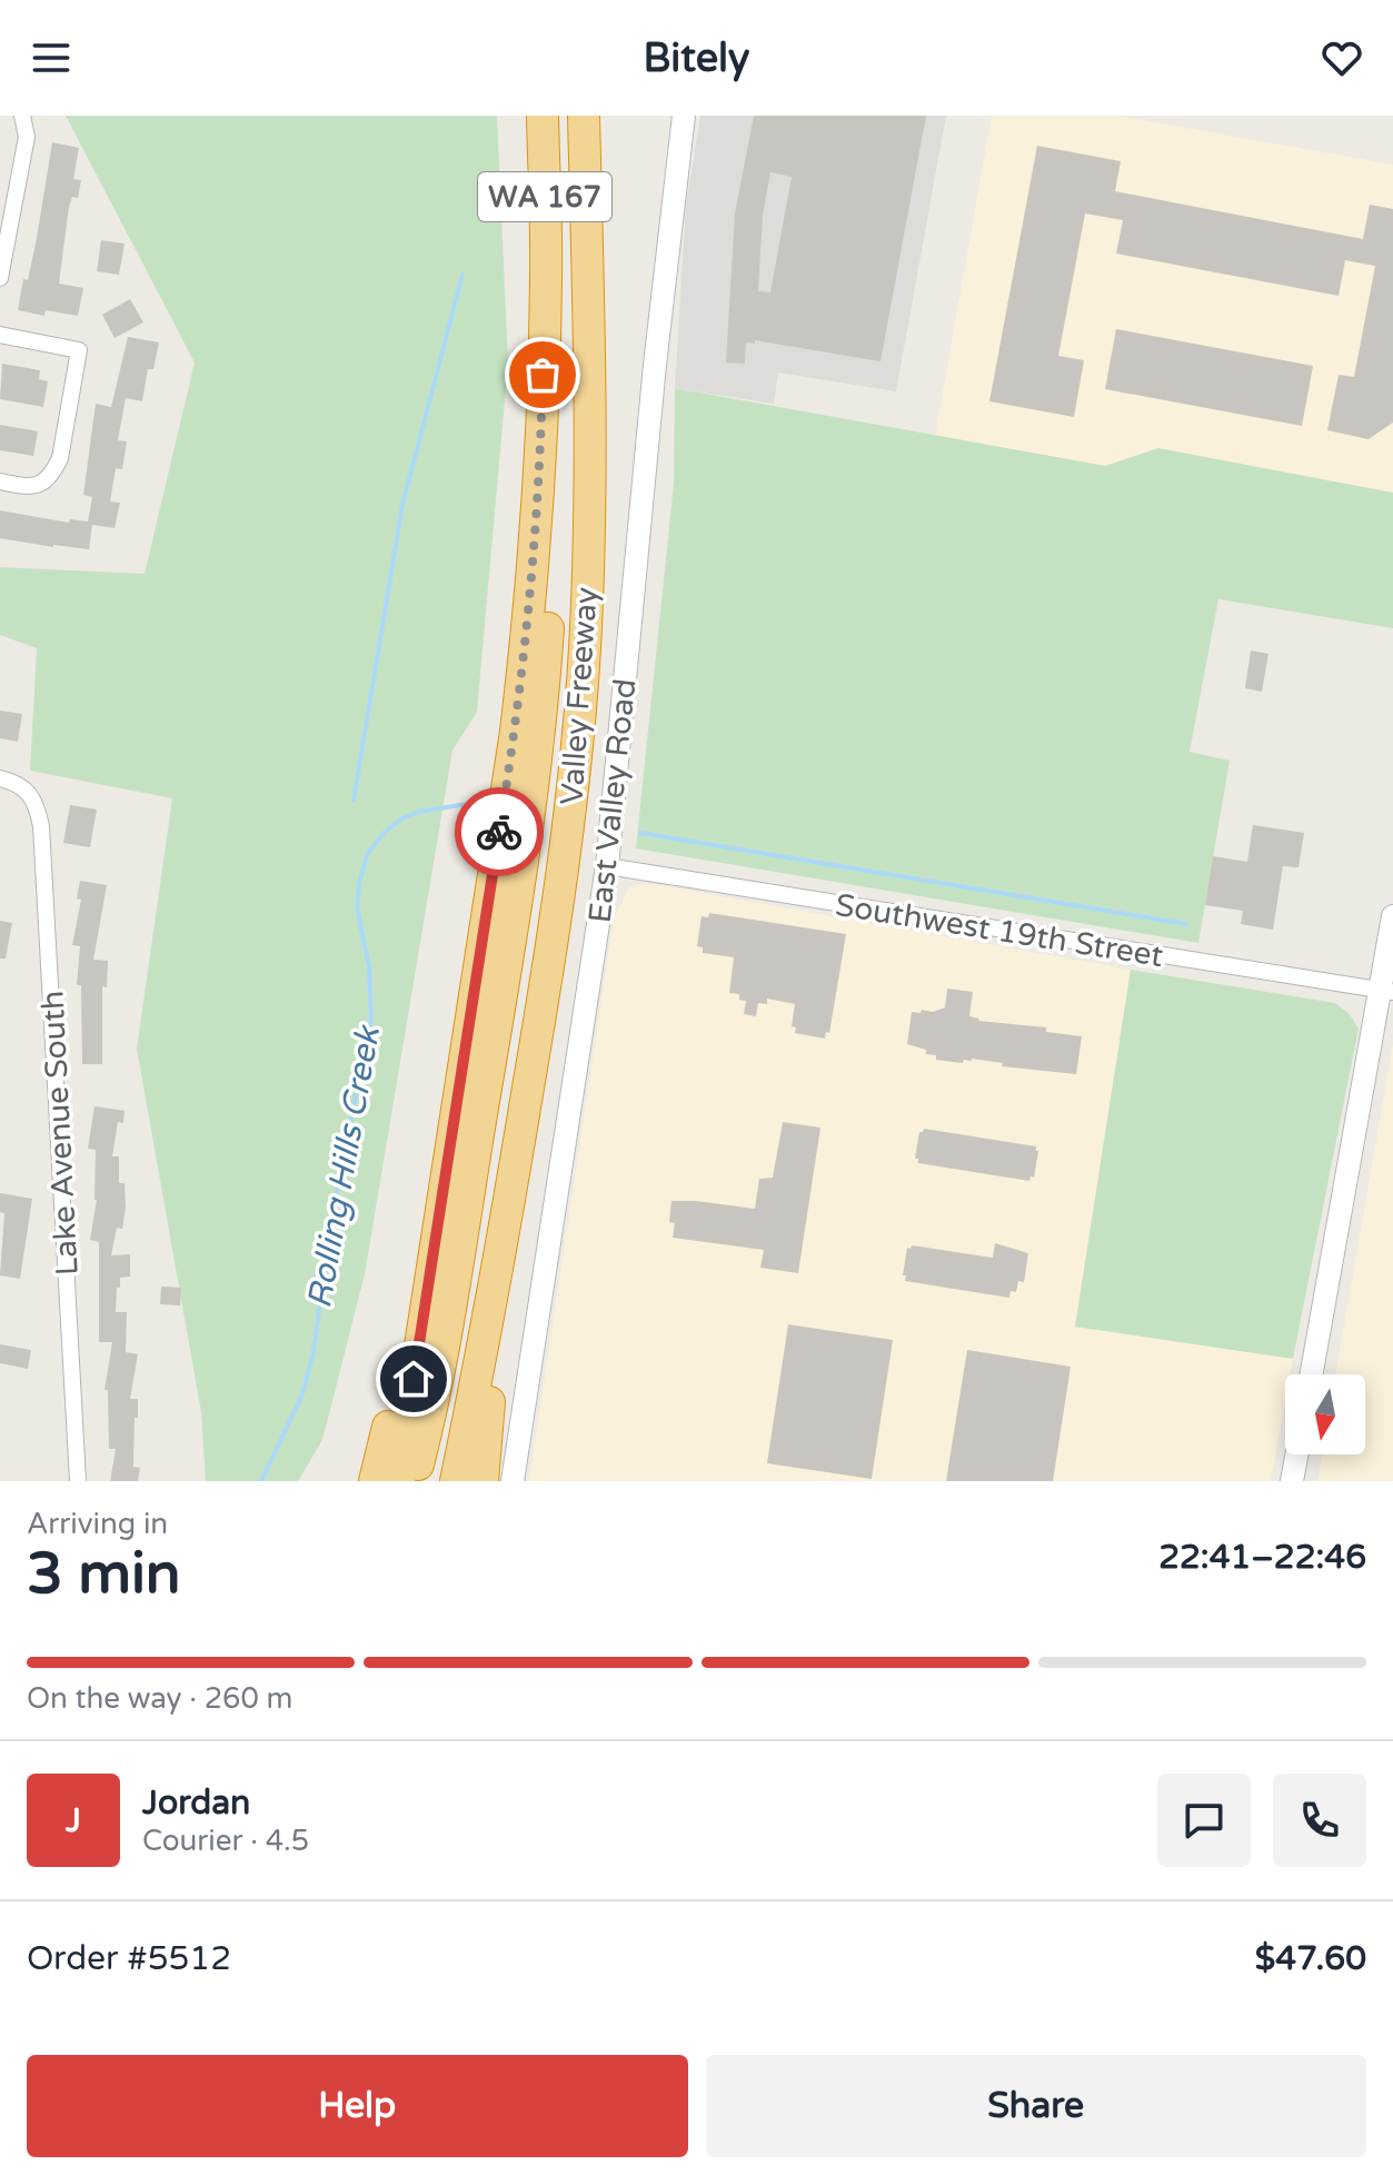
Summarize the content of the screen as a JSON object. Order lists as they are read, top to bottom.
{
  "streets": {
    "highway": ["WA 167", "Valley Freeway"],
    "street": ["East Valley Road", "Southwest 19th Street", "Lake Avenue South"]
  },
  "crossings": [
    ["East Valley Road", "Southwest 19th Street"]
  ],
  "water": ["Rolling Hills Creek"],
  "north": "bottom",
  "page": {
    "header": "Bitely",
    "heading": ["3 min", "Arriving in", "22:41–22:46"],
    "panel": [
      "Jordan",
      "Courier · 4.5",
      "Order #5512",
      "$47.60"
    ],
    "bar": "On the way · 260 m",
    "round": "J",
    "buttons": ["Help", "Share"]
  }
}
